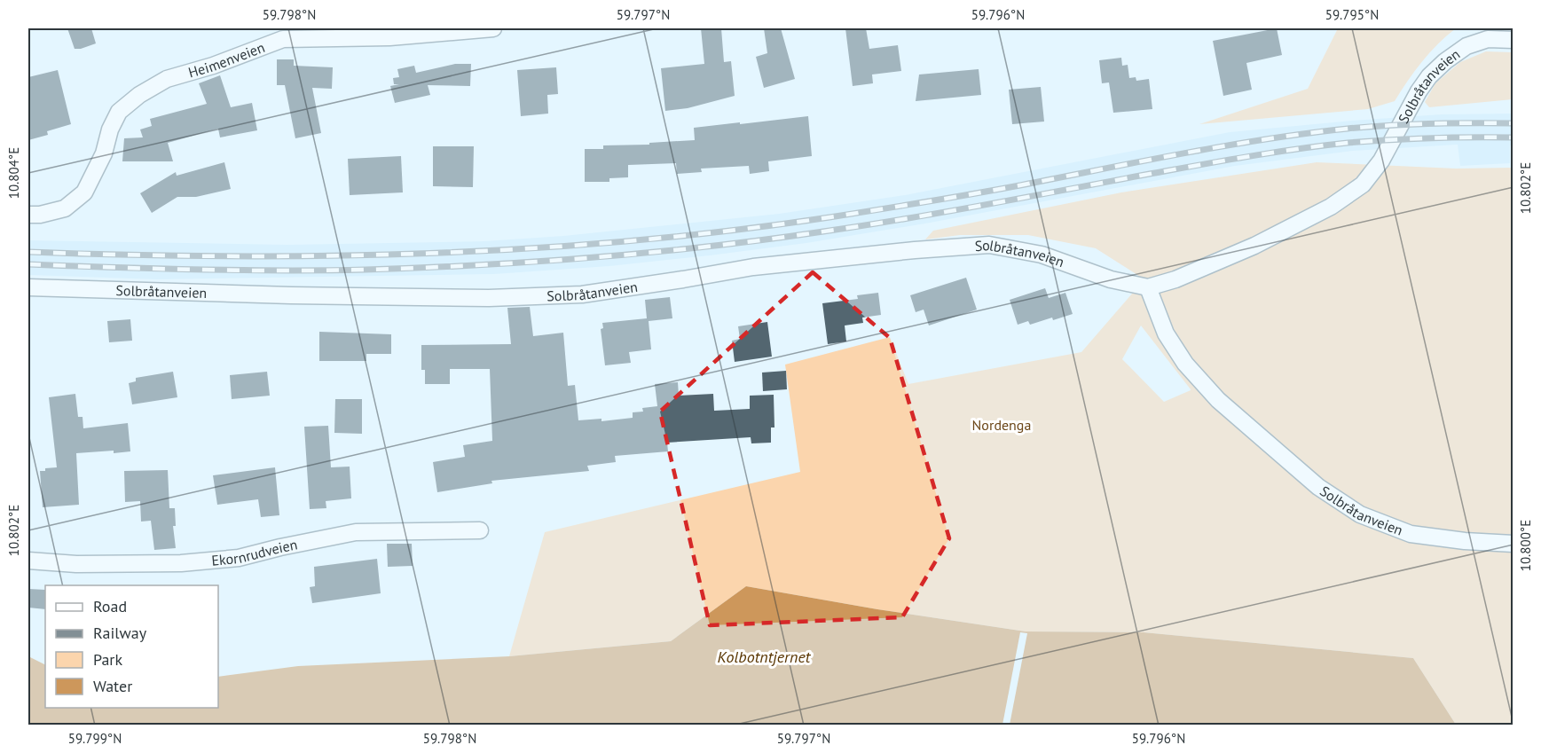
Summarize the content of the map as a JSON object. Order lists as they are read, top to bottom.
{
  "streets": {
    "street": ["Heimenveien", "Solbråtanveien", "Ekornrudveien"]
  },
  "water": ["Kolbotntjernet"],
  "parks": ["Nordenga"],
  "legend": [
    "Road",
    "Railway",
    "Park",
    "Water"
  ],
  "coordinates": [
    "59.798°N",
    "59.797°N",
    "59.796°N",
    "59.795°N",
    "10.804°E",
    "10.802°E",
    "10.800°E",
    "59.799°N"
  ]
}
